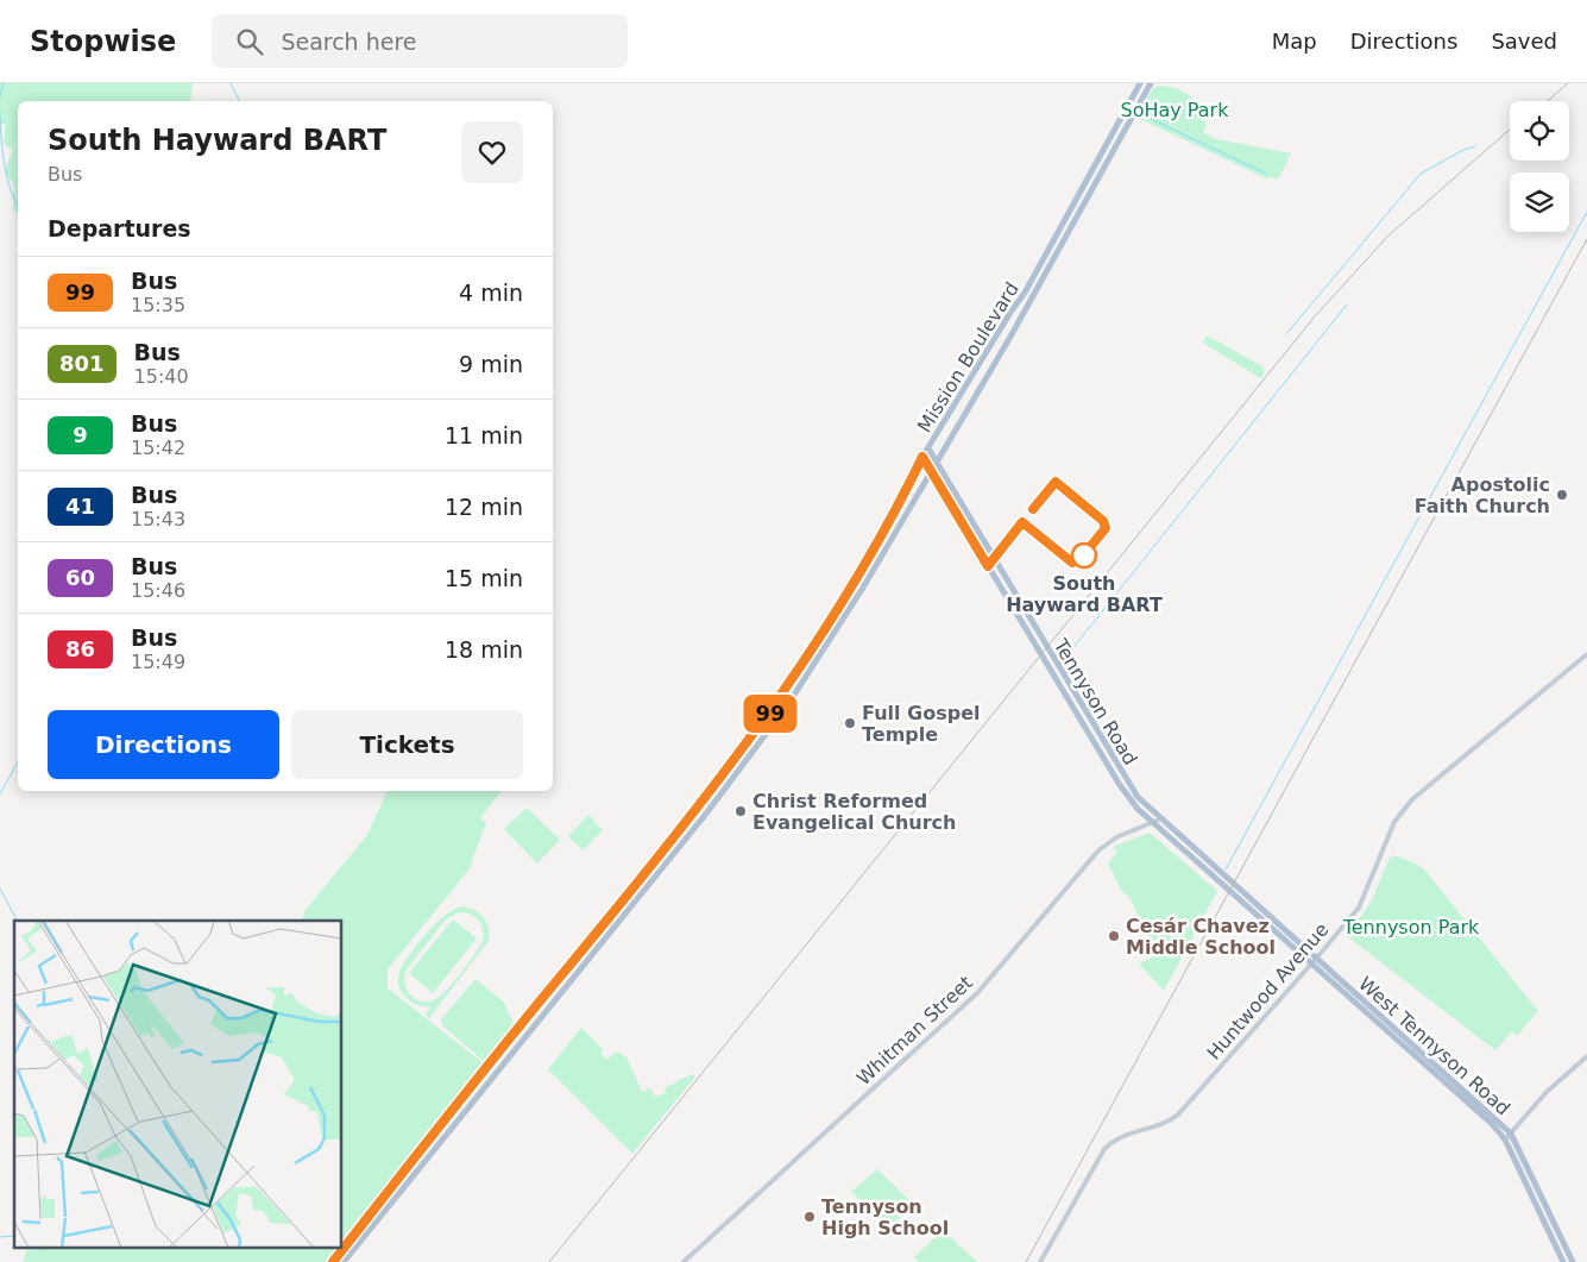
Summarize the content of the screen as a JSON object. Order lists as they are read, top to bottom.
{
  "streets": {
    "main road": ["Mission Boulevard", "Tennyson Road", "West Tennyson Road"],
    "street": ["Huntwood Avenue", "Whitman Street"]
  },
  "crossings": [
    ["Mission Boulevard", "Tennyson Road"],
    ["Tennyson Road", "Whitman Street"],
    ["Tennyson Road", "West Tennyson Road"],
    ["Huntwood Avenue", "West Tennyson Road"]
  ],
  "parks": ["SoHay Park", "Tennyson Park"],
  "places": [
    "Apostolic Faith Church",
    "South Hayward BART",
    "Full Gospel Temple",
    "Christ Reformed Evangelical Church",
    "Cesár Chavez Middle School",
    "Tennyson High School"
  ],
  "lines": ["bus line 99"],
  "page": {
    "header": "Stopwise",
    "search": "Search here",
    "nav": ["Map", "Directions", "Saved"],
    "on_map": "99",
    "heading": [
      ["South Hayward BART", "Bus"],
      "Departures"
    ],
    "list": [
      {
        "mark": "99",
        "name": "Bus",
        "note": "15:35",
        "value": "4 min"
      },
      {
        "mark": "801",
        "name": "Bus",
        "note": "15:40",
        "value": "9 min"
      },
      {
        "mark": "9",
        "name": "Bus",
        "note": "15:42",
        "value": "11 min"
      },
      {
        "mark": "41",
        "name": "Bus",
        "note": "15:43",
        "value": "12 min"
      },
      {
        "mark": "60",
        "name": "Bus",
        "note": "15:46",
        "value": "15 min"
      },
      {
        "mark": "86",
        "name": "Bus",
        "note": "15:49",
        "value": "18 min"
      }
    ],
    "buttons": ["Directions", "Tickets"]
  }
}
